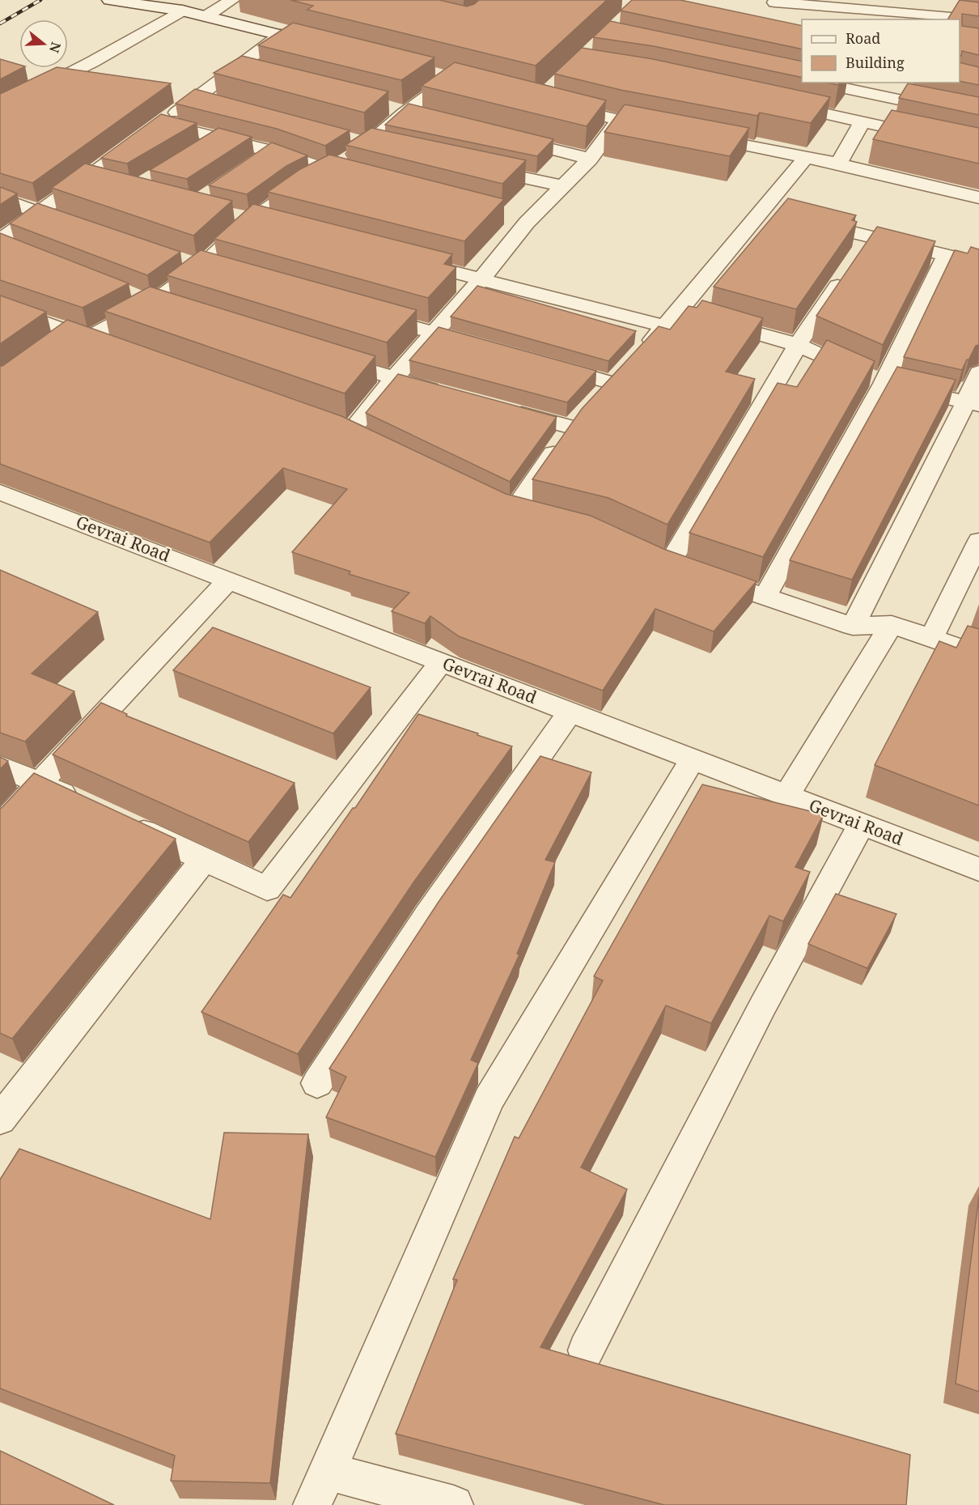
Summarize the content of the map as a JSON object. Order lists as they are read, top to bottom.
{
  "streets": {
    "street": ["Gevrai Road"]
  },
  "legend": ["Road", "Building"],
  "north": "right"
}
